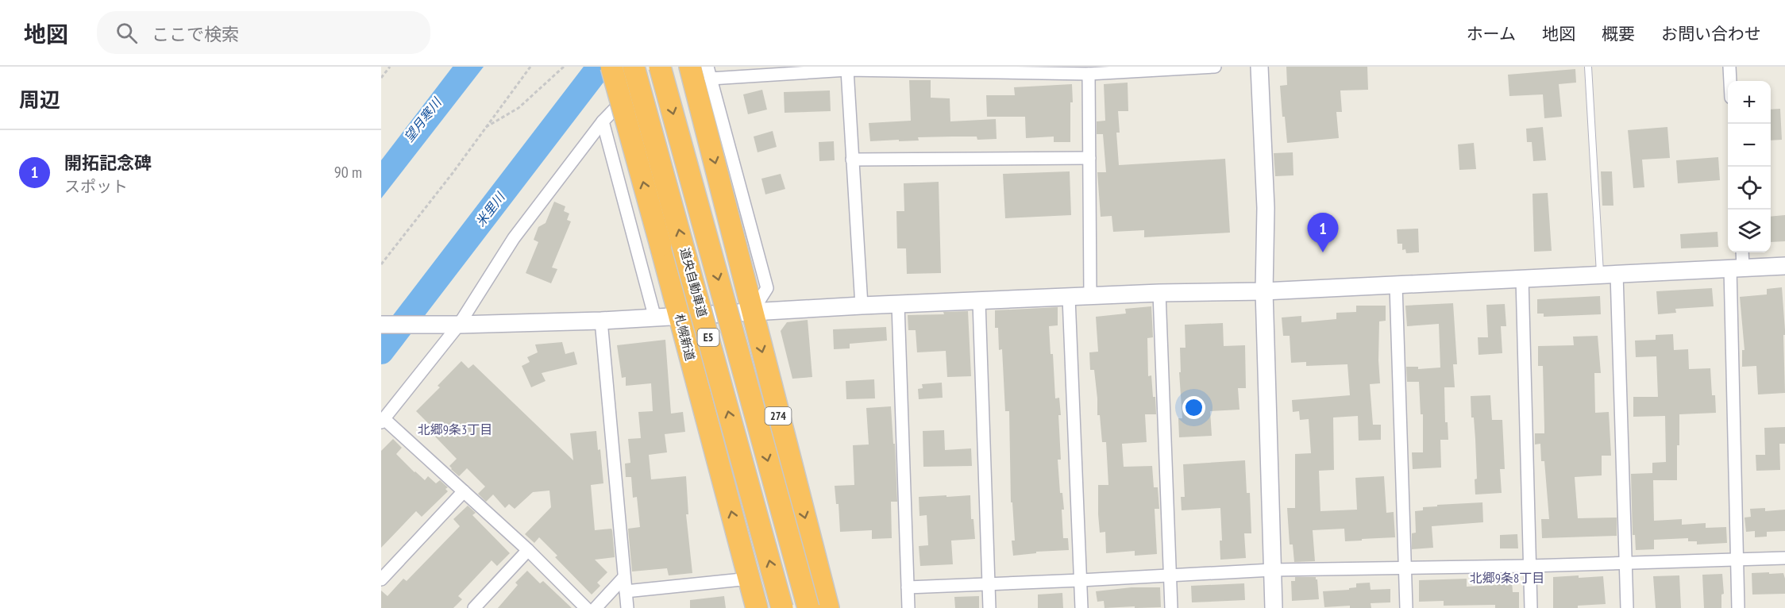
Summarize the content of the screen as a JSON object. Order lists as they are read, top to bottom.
{
  "streets": {
    "highway": [
      "道央自動車道",
      "札幌新道",
      "E5",
      "274"
    ]
  },
  "districts": ["北郷9条3丁目", "北郷9条8丁目"],
  "water": ["望月寒川", "米里川"],
  "page": {
    "header": "地図",
    "search": "ここで検索",
    "nav": [
      "ホーム",
      "地図",
      "概要",
      "お問い合わせ"
    ],
    "heading": "周辺",
    "map_buttons": ["+", "−"],
    "list": [
      {
        "mark": "1",
        "name": "開拓記念碑",
        "note": "スポット",
        "value": "90 m"
      }
    ],
    "pins": "1"
  }
}
